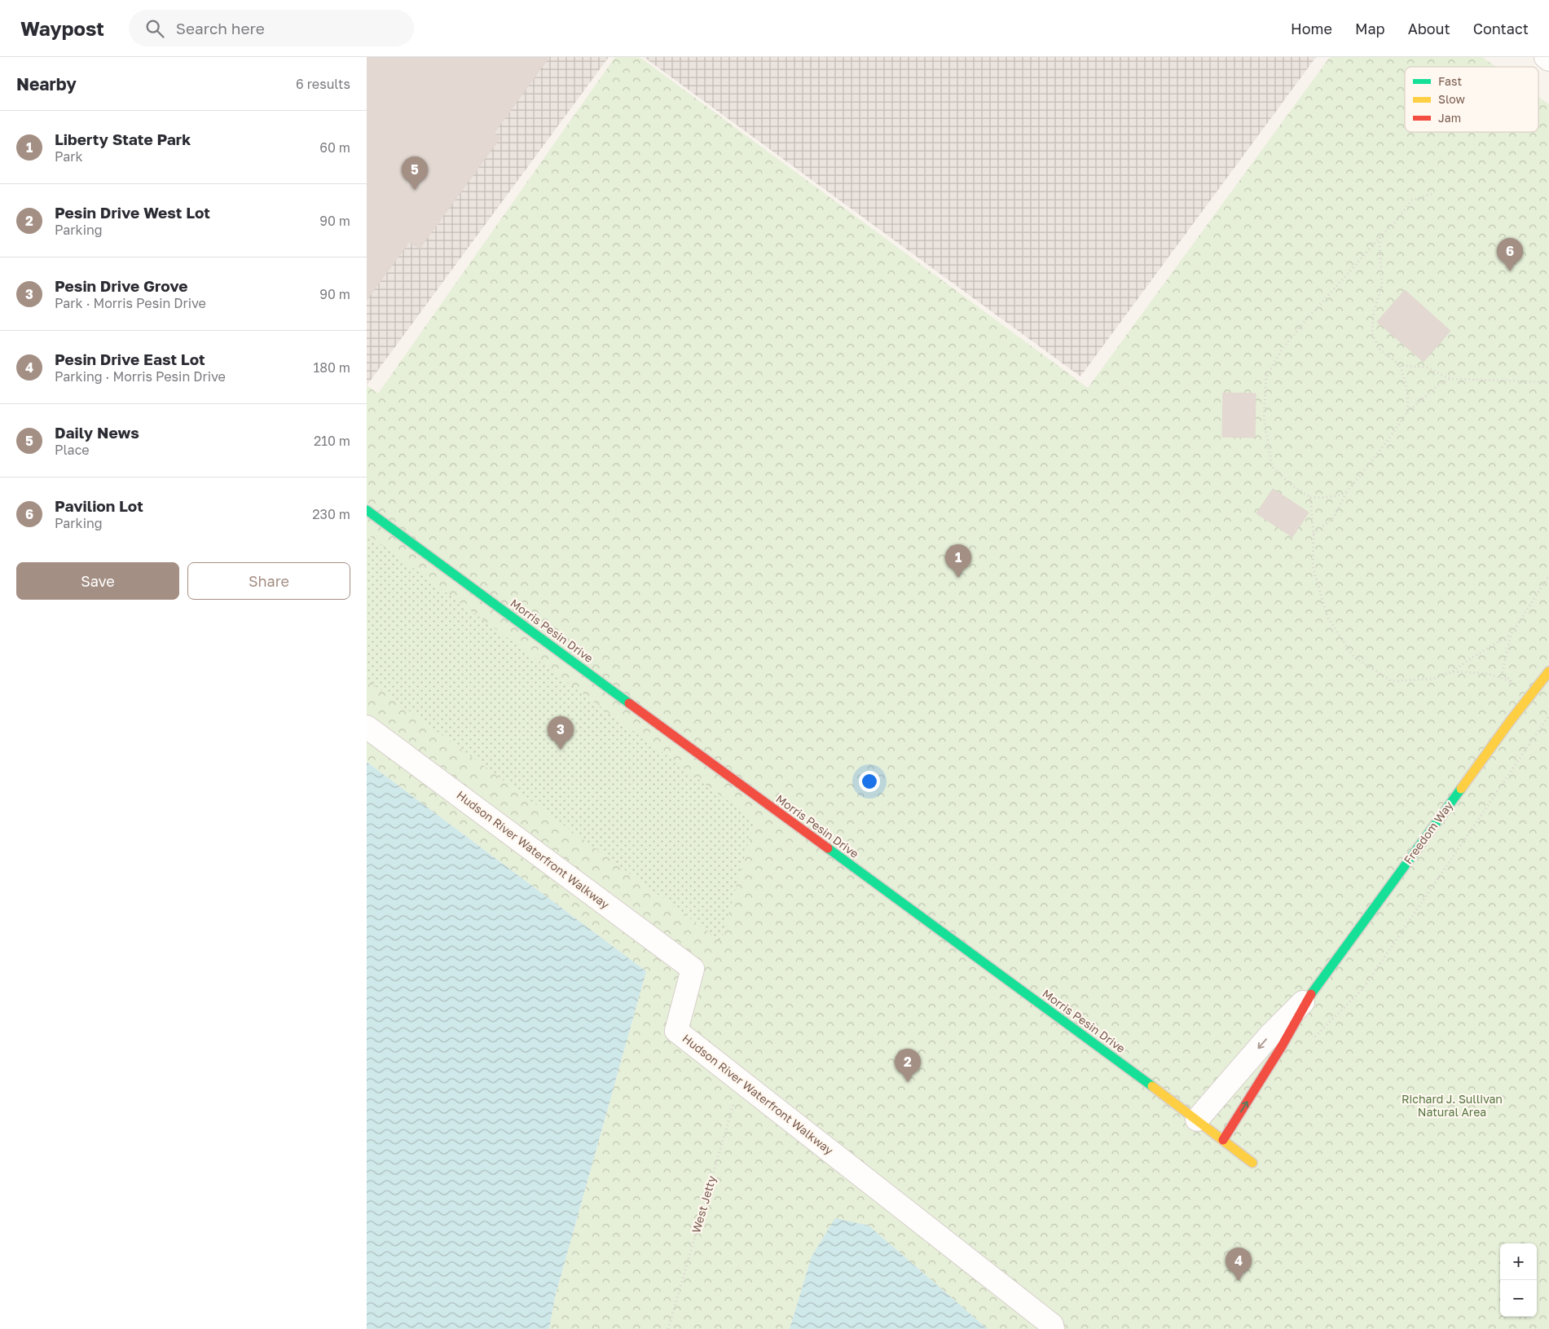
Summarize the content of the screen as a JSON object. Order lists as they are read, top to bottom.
{
  "streets": {
    "street": ["Morris Pesin Drive", "Freedom Way", "Hudson River Waterfront Walkway"],
    "path": ["West Jetty"]
  },
  "crossings": [
    ["Morris Pesin Drive", "Freedom Way"],
    ["Hudson River Waterfront Walkway", "West Jetty"]
  ],
  "parks": ["Richard J. Sullivan Natural Area"],
  "legend": ["Fast", "Slow", "Jam"],
  "page": {
    "header": "Waypost",
    "search": "Search here",
    "nav": [
      "Home",
      "Map",
      "About",
      "Contact"
    ],
    "heading": ["Nearby", "6 results"],
    "list": [
      {
        "mark": "1",
        "name": "Liberty State Park",
        "note": "Park",
        "value": "60 m"
      },
      {
        "mark": "2",
        "name": "Pesin Drive West Lot",
        "note": "Parking",
        "value": "90 m"
      },
      {
        "mark": "3",
        "name": "Pesin Drive Grove",
        "note": "Park · Morris Pesin Drive",
        "value": "90 m"
      },
      {
        "mark": "4",
        "name": "Pesin Drive East Lot",
        "note": "Parking · Morris Pesin Drive",
        "value": "180 m"
      },
      {
        "mark": "5",
        "name": "Daily News",
        "note": "Place",
        "value": "210 m"
      },
      {
        "mark": "6",
        "name": "Pavilion Lot",
        "note": "Parking",
        "value": "230 m"
      }
    ],
    "pins": [
      "5",
      "6",
      "1",
      "3",
      "2",
      "4"
    ],
    "buttons": ["Save", "Share"],
    "map_buttons": ["+", "−"]
  }
}
